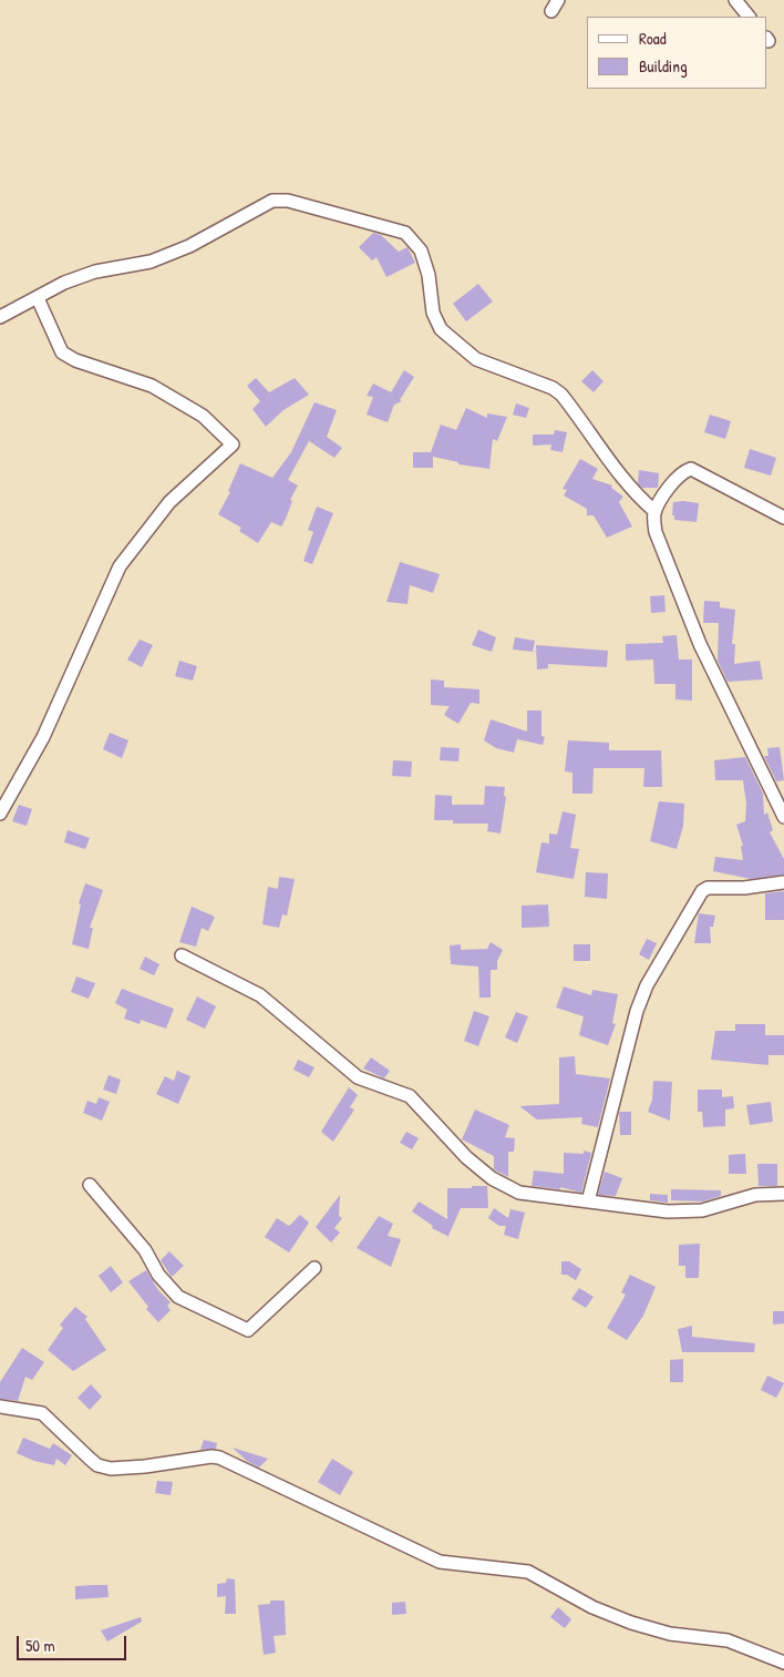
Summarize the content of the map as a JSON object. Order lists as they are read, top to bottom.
{
  "legend": ["Road", "Building"],
  "scale_bar": "50 m"
}
